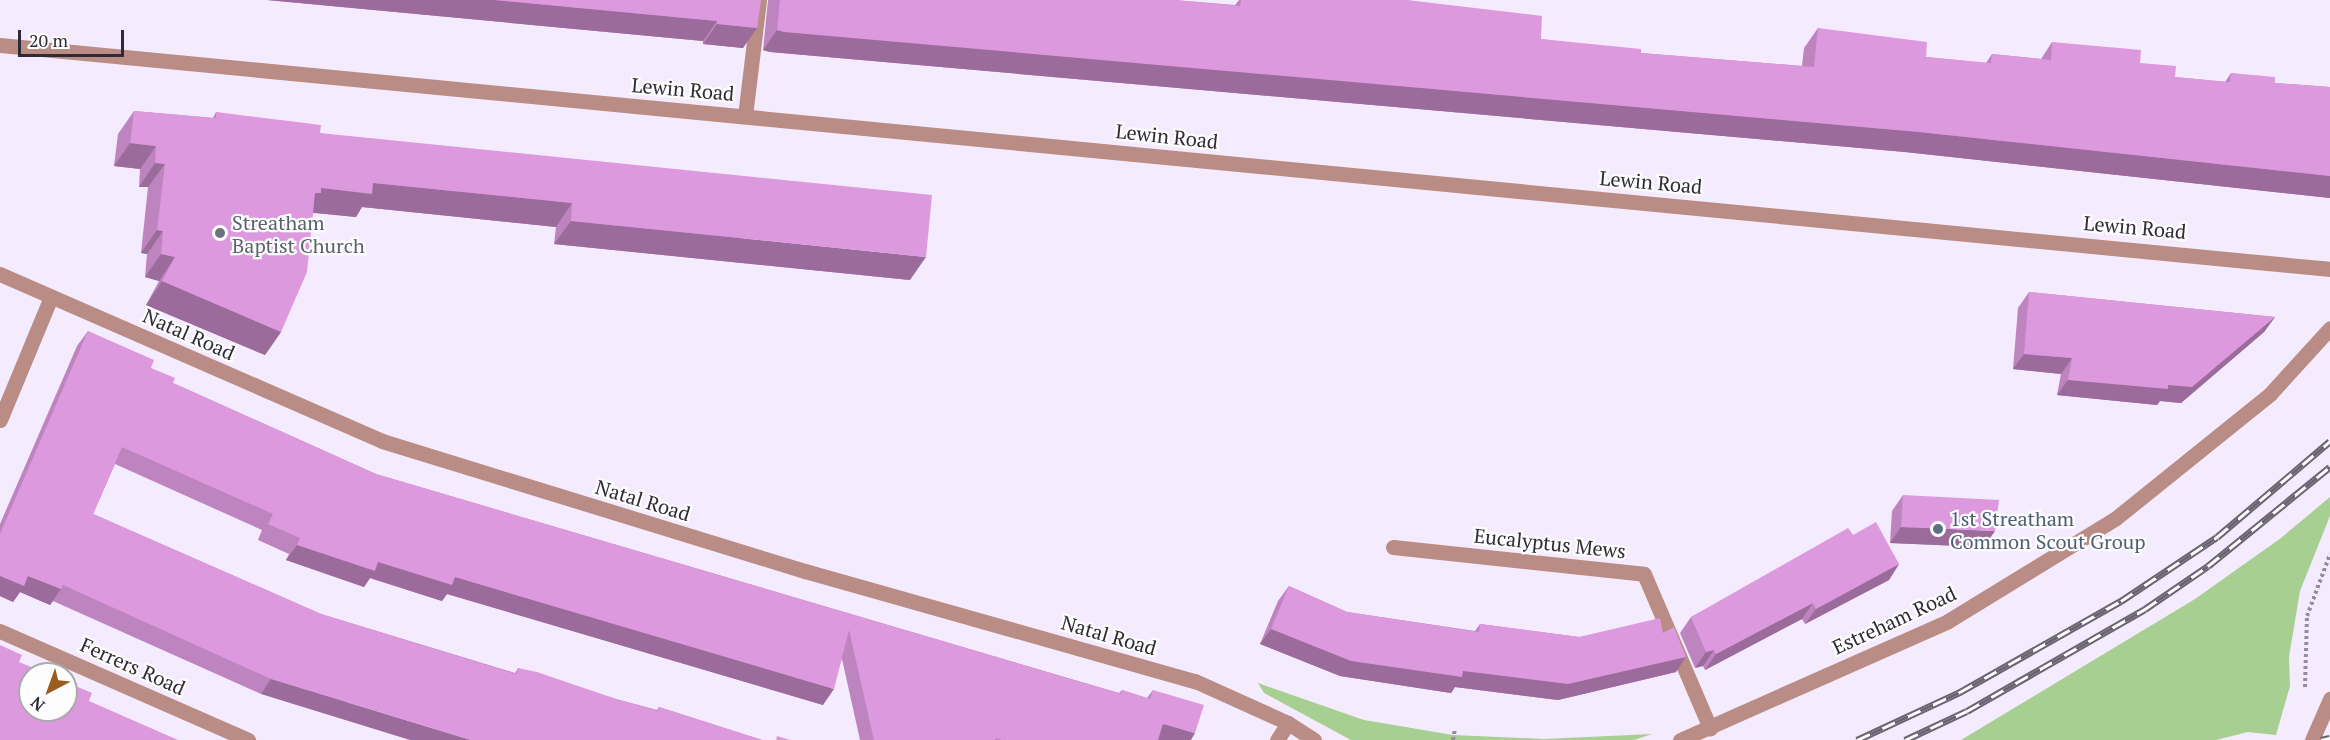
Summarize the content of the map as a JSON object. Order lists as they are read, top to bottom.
{
  "streets": {
    "street": [
      "Lewin Road",
      "Natal Road",
      "Eucalyptus Mews",
      "Estreham Road",
      "Ferrers Road"
    ]
  },
  "crossings": [
    ["Eucalyptus Mews", "Estreham Road"]
  ],
  "places": ["Streatham Baptist Church", "1st Streatham Common Scout Group"],
  "scale_bar": "20 m",
  "north": "bottom left"
}
